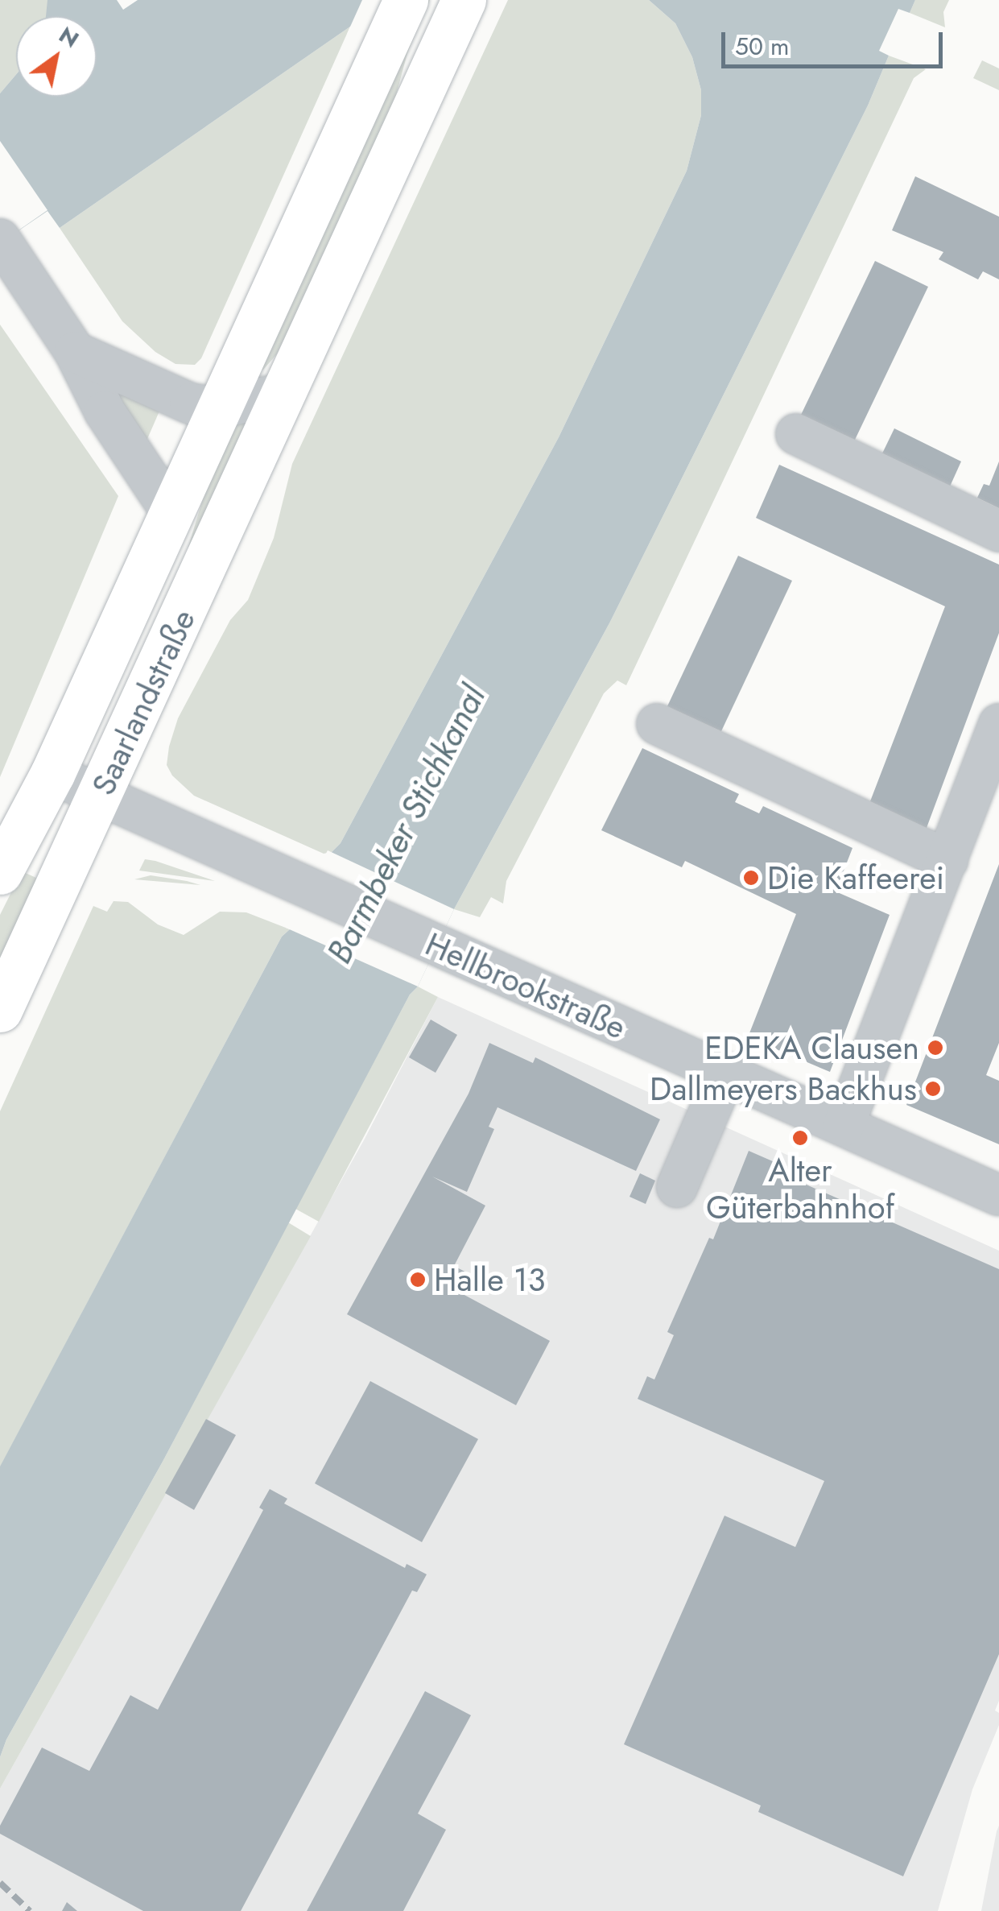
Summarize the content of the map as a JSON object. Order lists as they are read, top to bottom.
{
  "streets": {
    "main road": ["Saarlandstraße"],
    "street": ["Hellbrookstraße"]
  },
  "crossings": [
    ["Saarlandstraße", "Hellbrookstraße"]
  ],
  "water": ["Barmbeker Stichkanal"],
  "places": [
    "Die Kaffeerei",
    "EDEKA Clausen",
    "Dallmeyers Backhus",
    "Alter Güterbahnhof",
    "Halle 13"
  ],
  "scale_bar": "50 m",
  "north": "top right"
}
